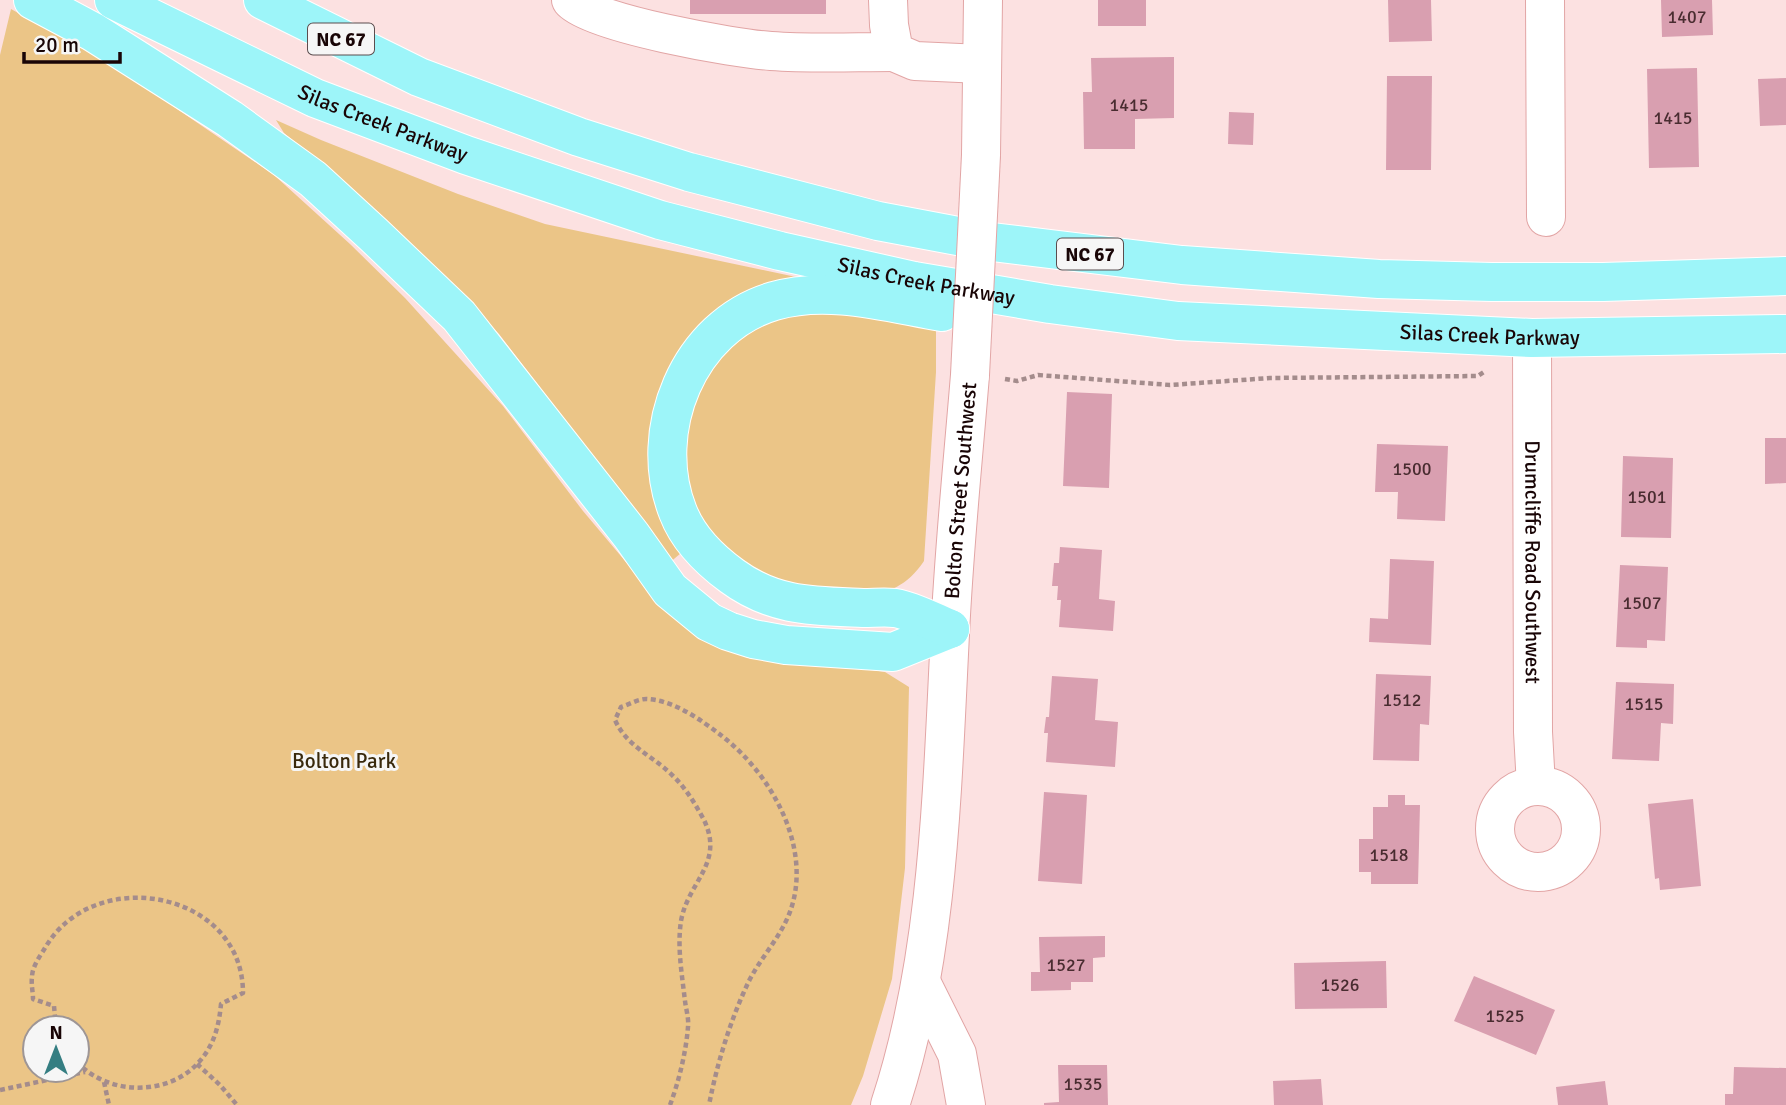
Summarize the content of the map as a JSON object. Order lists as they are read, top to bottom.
{
  "streets": {
    "main road": ["NC 67", "Silas Creek Parkway"],
    "street": ["Bolton Street Southwest", "Drumcliffe Road Southwest"]
  },
  "crossings": [
    ["Silas Creek Parkway", "Drumcliffe Road Southwest"]
  ],
  "parks": ["Bolton Park"],
  "house_numbers": [
    "1407",
    "1415",
    "1415",
    "1500",
    "1501",
    "1507",
    "1512",
    "1515",
    "1518",
    "1527",
    "1526",
    "1525",
    "1535"
  ],
  "scale_bar": "20 m",
  "north": "top"
}
